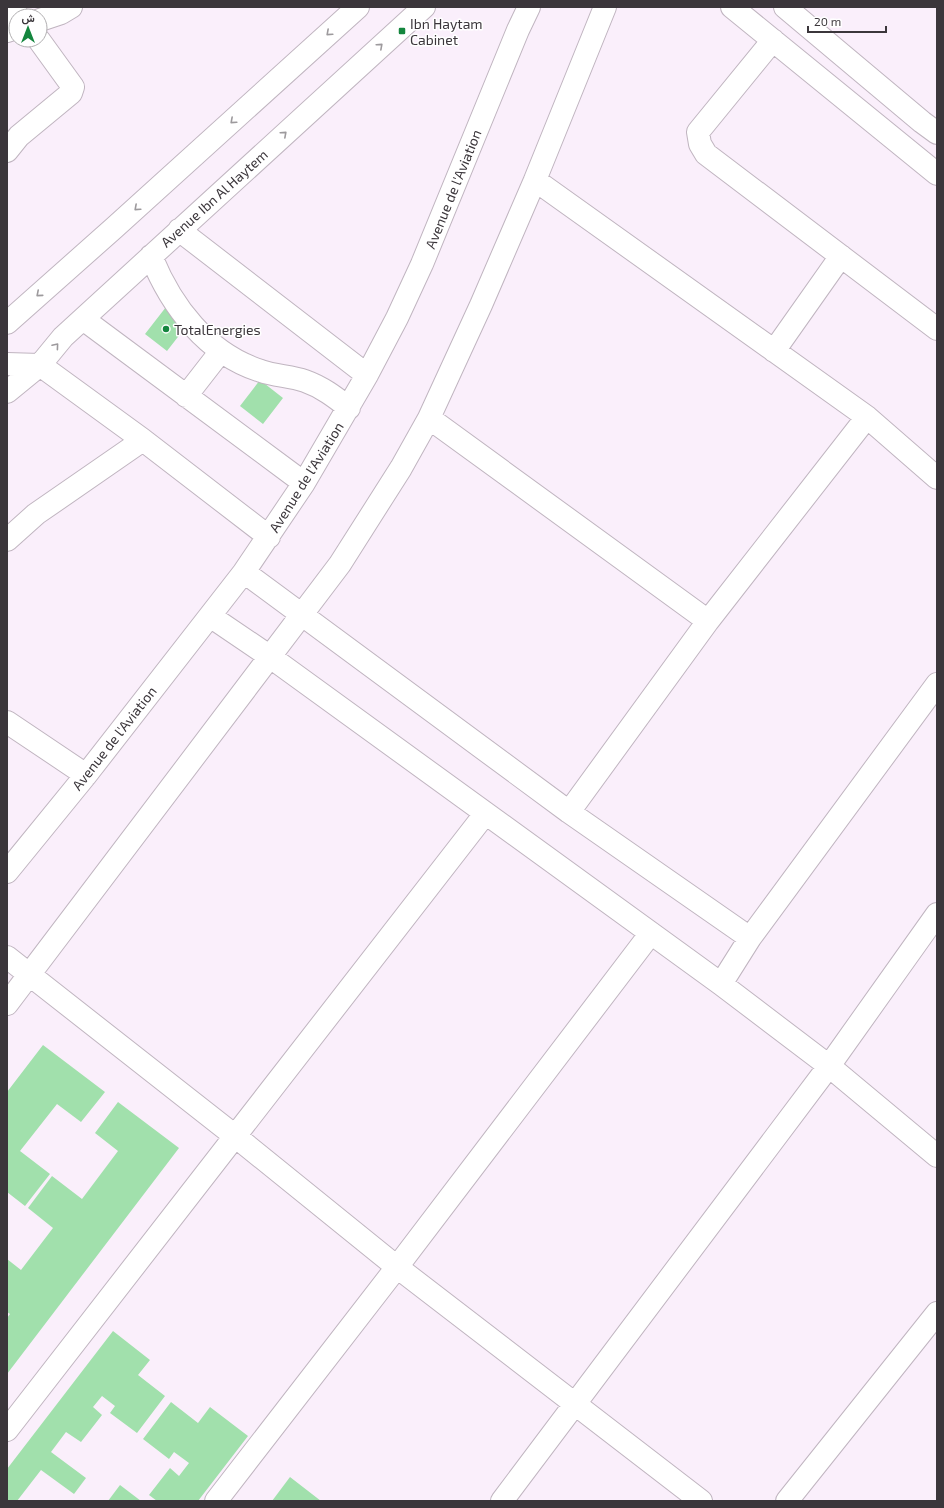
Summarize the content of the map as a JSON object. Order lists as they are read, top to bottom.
{
  "streets": {
    "street": ["Avenue de l'Aviation", "Avenue Ibn Al Haytem"]
  },
  "places": {
    "transit": ["Ibn Haytam Cabinet"],
    "other": ["TotalEnergies"]
  },
  "scale_bar": "20 m",
  "north": "top"
}
